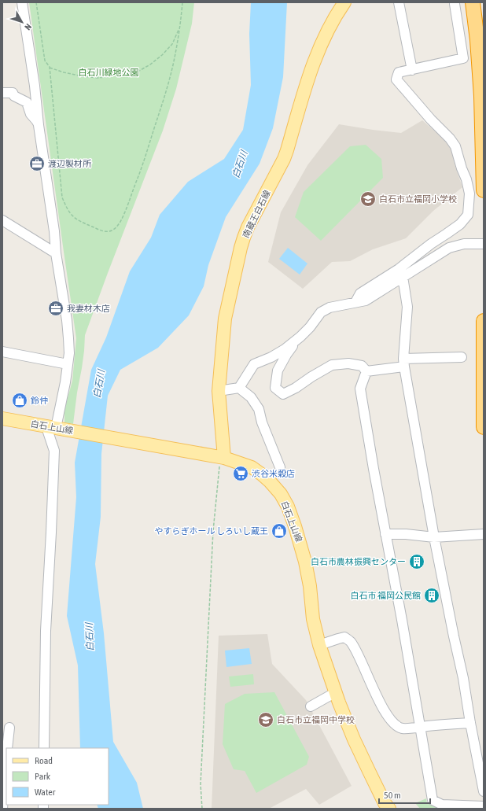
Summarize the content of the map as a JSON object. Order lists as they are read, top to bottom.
{
  "streets": {
    "main road": ["南蔵王白石線", "白石上山線"]
  },
  "crossings": [
    ["南蔵王白石線", "白石上山線"]
  ],
  "water": ["白石川"],
  "parks": ["白石川緑地公園"],
  "places": {
    "office": ["渡辺製材所", "我妻材木店"],
    "school or university": ["白石市立福岡小学校", "白石市立福岡中学校"],
    "shop": ["鈴仲", "やすらぎホール しろいし蔵王"],
    "supermarket": ["渋谷米穀店"],
    "building": ["白石市農林振興センター", "白石市 福岡公民館"]
  },
  "legend": ["Road", "Park", "Water"],
  "scale_bar": "50 m",
  "north": "bottom right"
}
